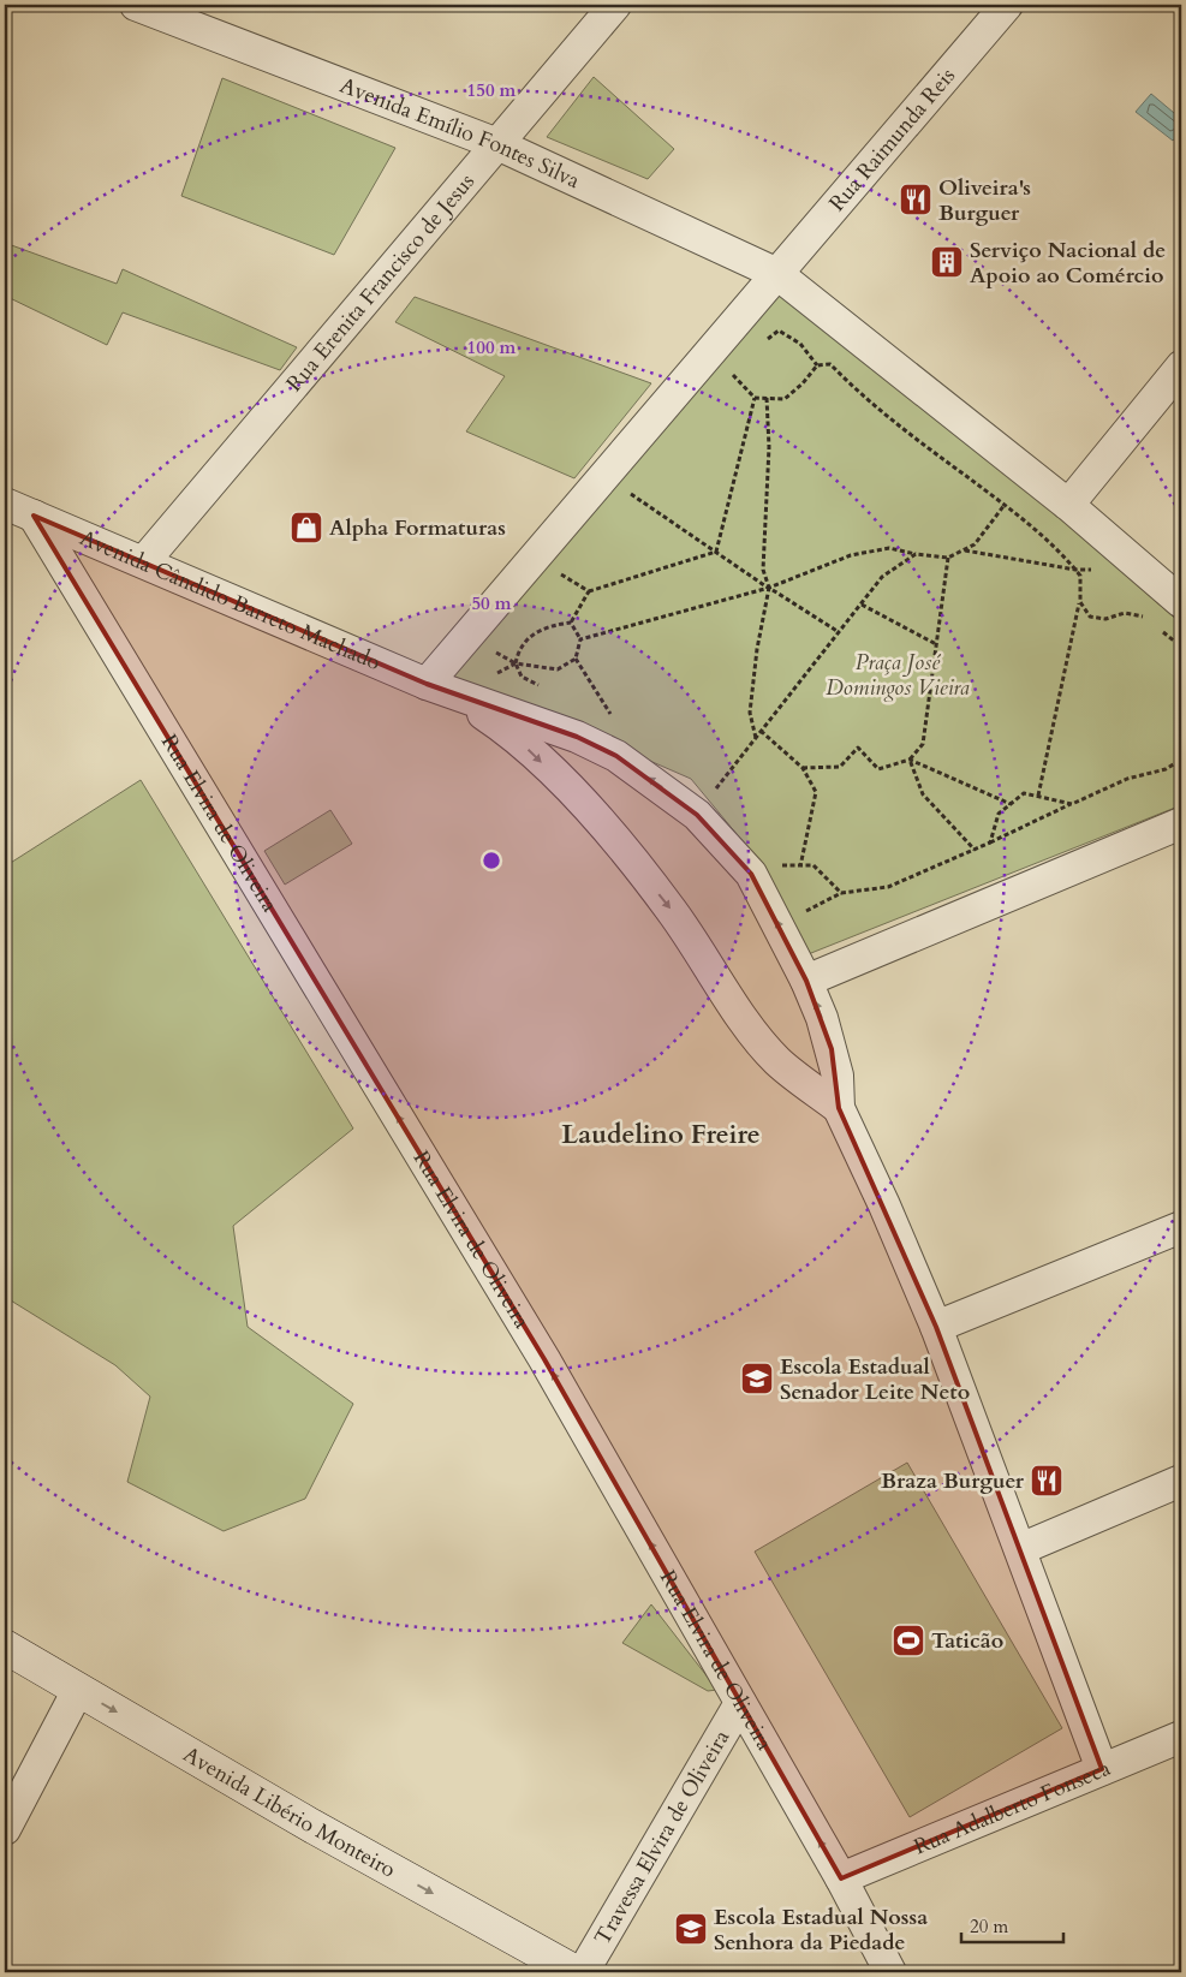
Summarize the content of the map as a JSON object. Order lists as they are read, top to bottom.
{
  "streets": {
    "main road": ["Avenida Libério Monteiro"],
    "street": [
      "Avenida Emílio Fontes Silva",
      "Rua Raimunda Reis",
      "Rua Erenita Francisco de Jesus",
      "Avenida Cândido Barreto Machado",
      "Rua Elvira de Oliveira",
      "Rua Adalberto Fonseca",
      "Travessa Elvira de Oliveira"
    ]
  },
  "crossings": [
    ["Avenida Emílio Fontes Silva", "Rua Raimunda Reis"],
    ["Avenida Emílio Fontes Silva", "Rua Erenita Francisco de Jesus"],
    ["Rua Erenita Francisco de Jesus", "Avenida Cândido Barreto Machado"],
    ["Avenida Cândido Barreto Machado", "Rua Elvira de Oliveira"],
    ["Rua Elvira de Oliveira", "Rua Adalberto Fonseca"],
    ["Rua Elvira de Oliveira", "Travessa Elvira de Oliveira"]
  ],
  "one_way": ["Rua Elvira de Oliveira", "Avenida Libério Monteiro"],
  "districts": ["Laudelino Freire"],
  "parks": ["Praça José Domingos Vieira"],
  "places": {
    "restaurant": ["Oliveira's Burguer", "Braza Burguer"],
    "building": ["Serviço Nacional de Apoio ao Comércio"],
    "shop": ["Alpha Formaturas"],
    "school or university": ["Escola Estadual Senador Leite Neto", "Escola Estadual Nossa Senhora da Piedade"],
    "sports": ["Taticão"]
  },
  "scale_bar": "20 m",
  "rings": ["150 m", "100 m", "50 m"]
}
